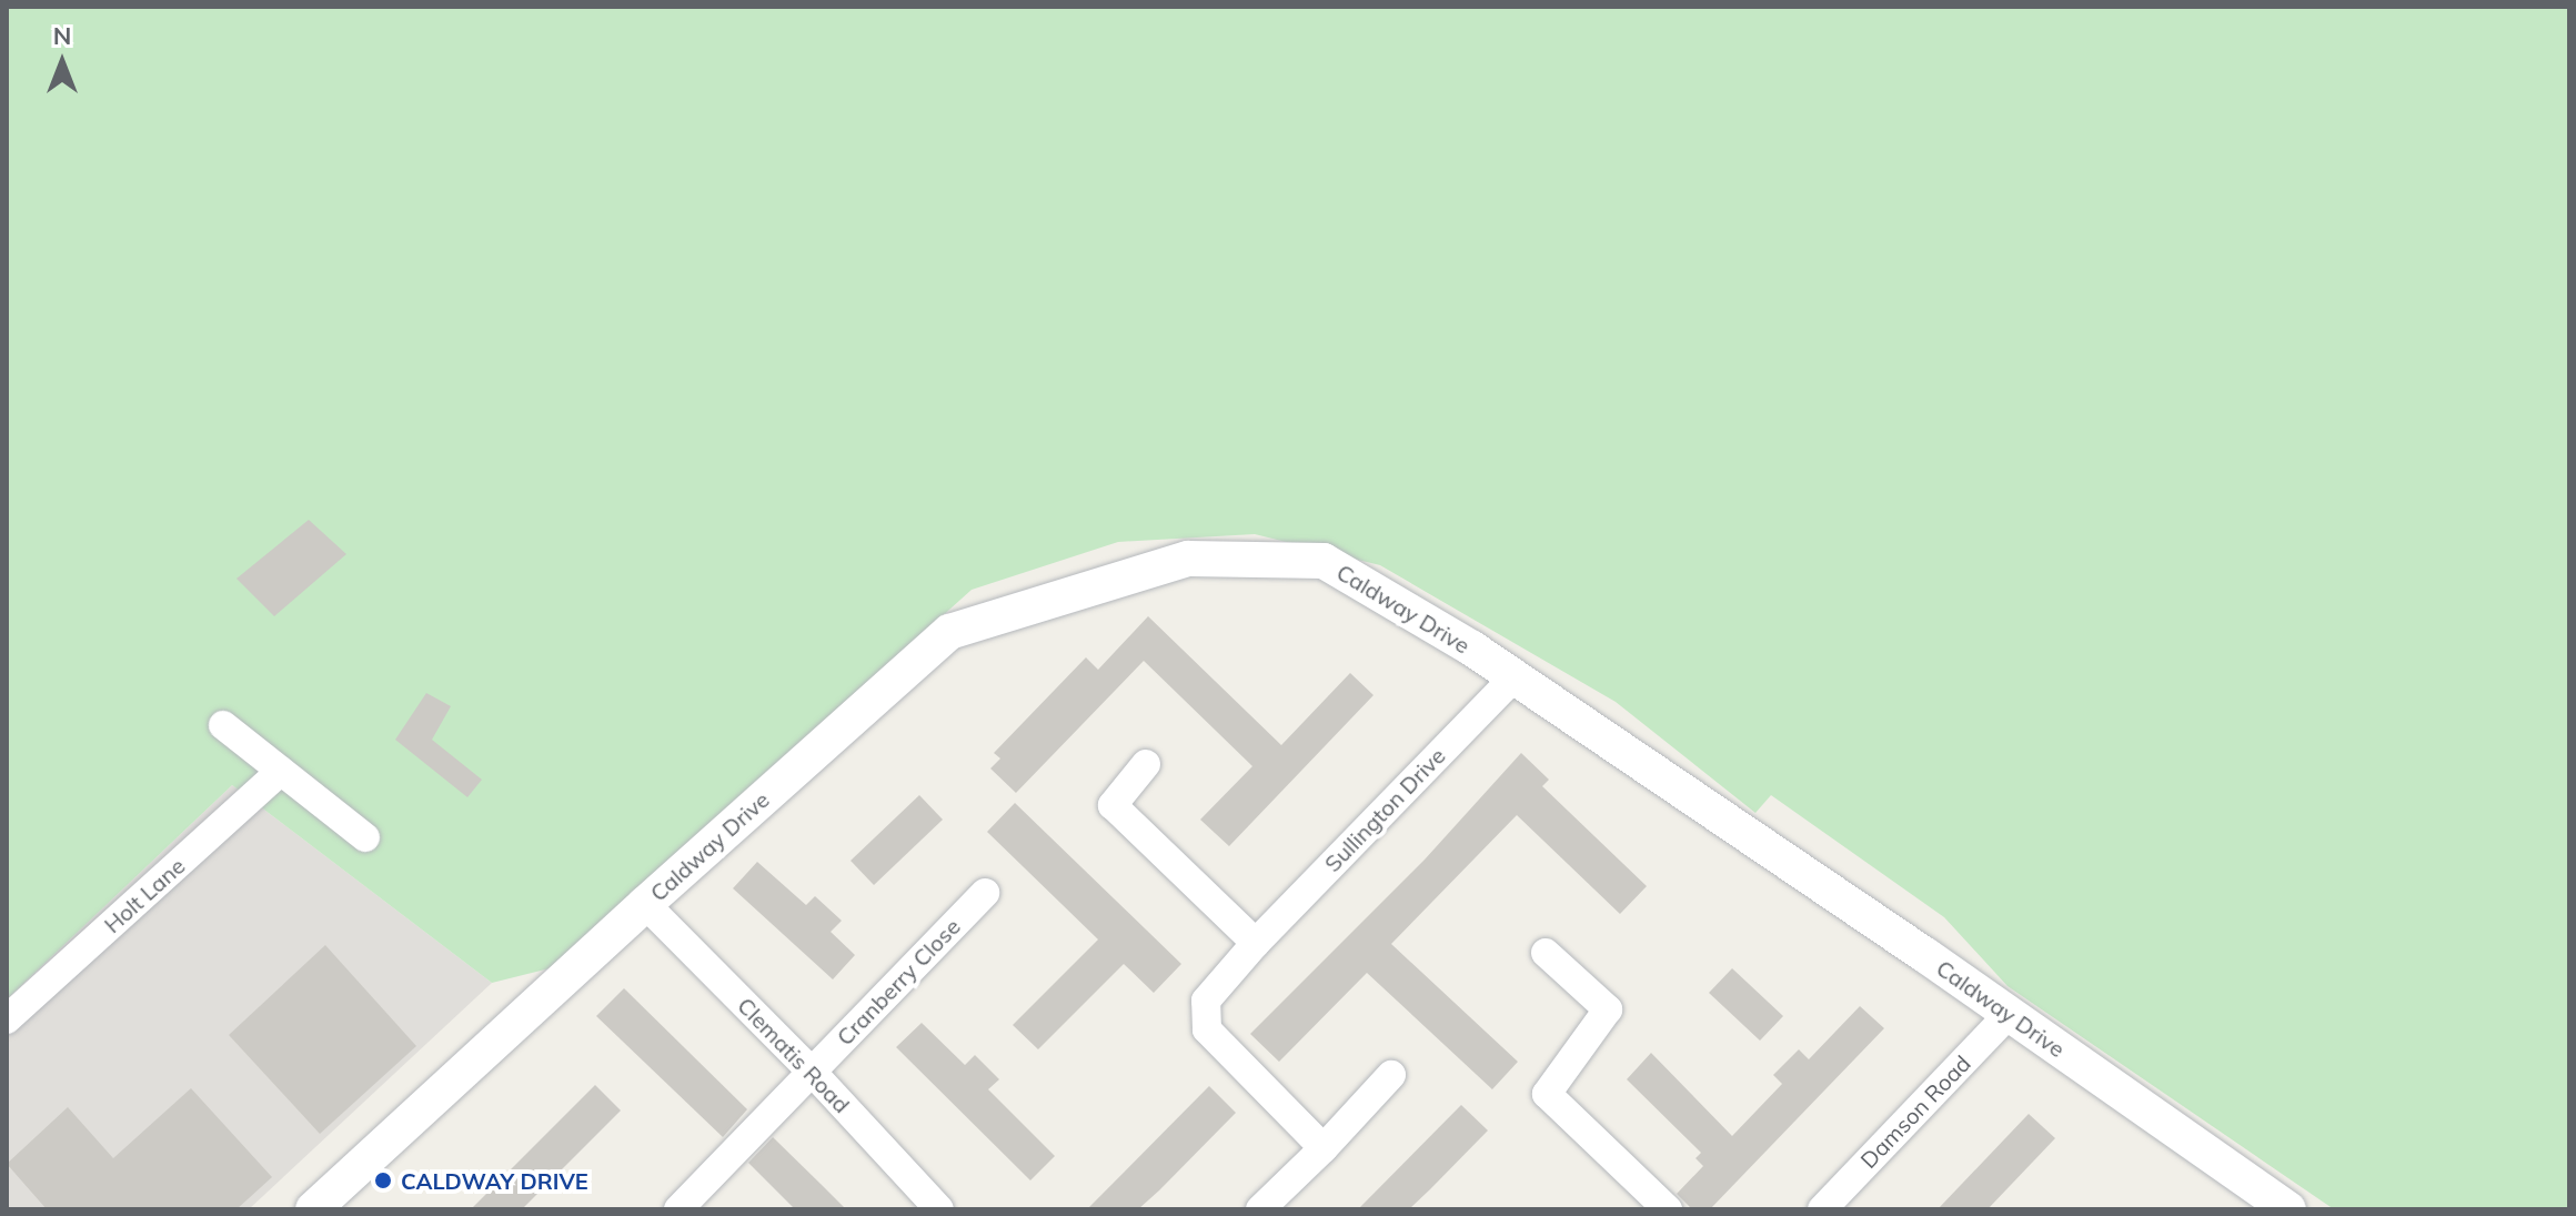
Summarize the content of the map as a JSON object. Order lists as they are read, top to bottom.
{
  "streets": {
    "street": [
      "Caldway Drive",
      "Sullington Drive",
      "Holt Lane",
      "Cranberry Close",
      "Clematis Road",
      "Damson Road"
    ]
  },
  "crossings": [
    ["Caldway Drive", "Sullington Drive"],
    ["Caldway Drive", "Clematis Road"],
    ["Caldway Drive", "Damson Road"],
    ["Cranberry Close", "Clematis Road"]
  ],
  "places": ["CALDWAY DRIVE"],
  "north": "top"
}
